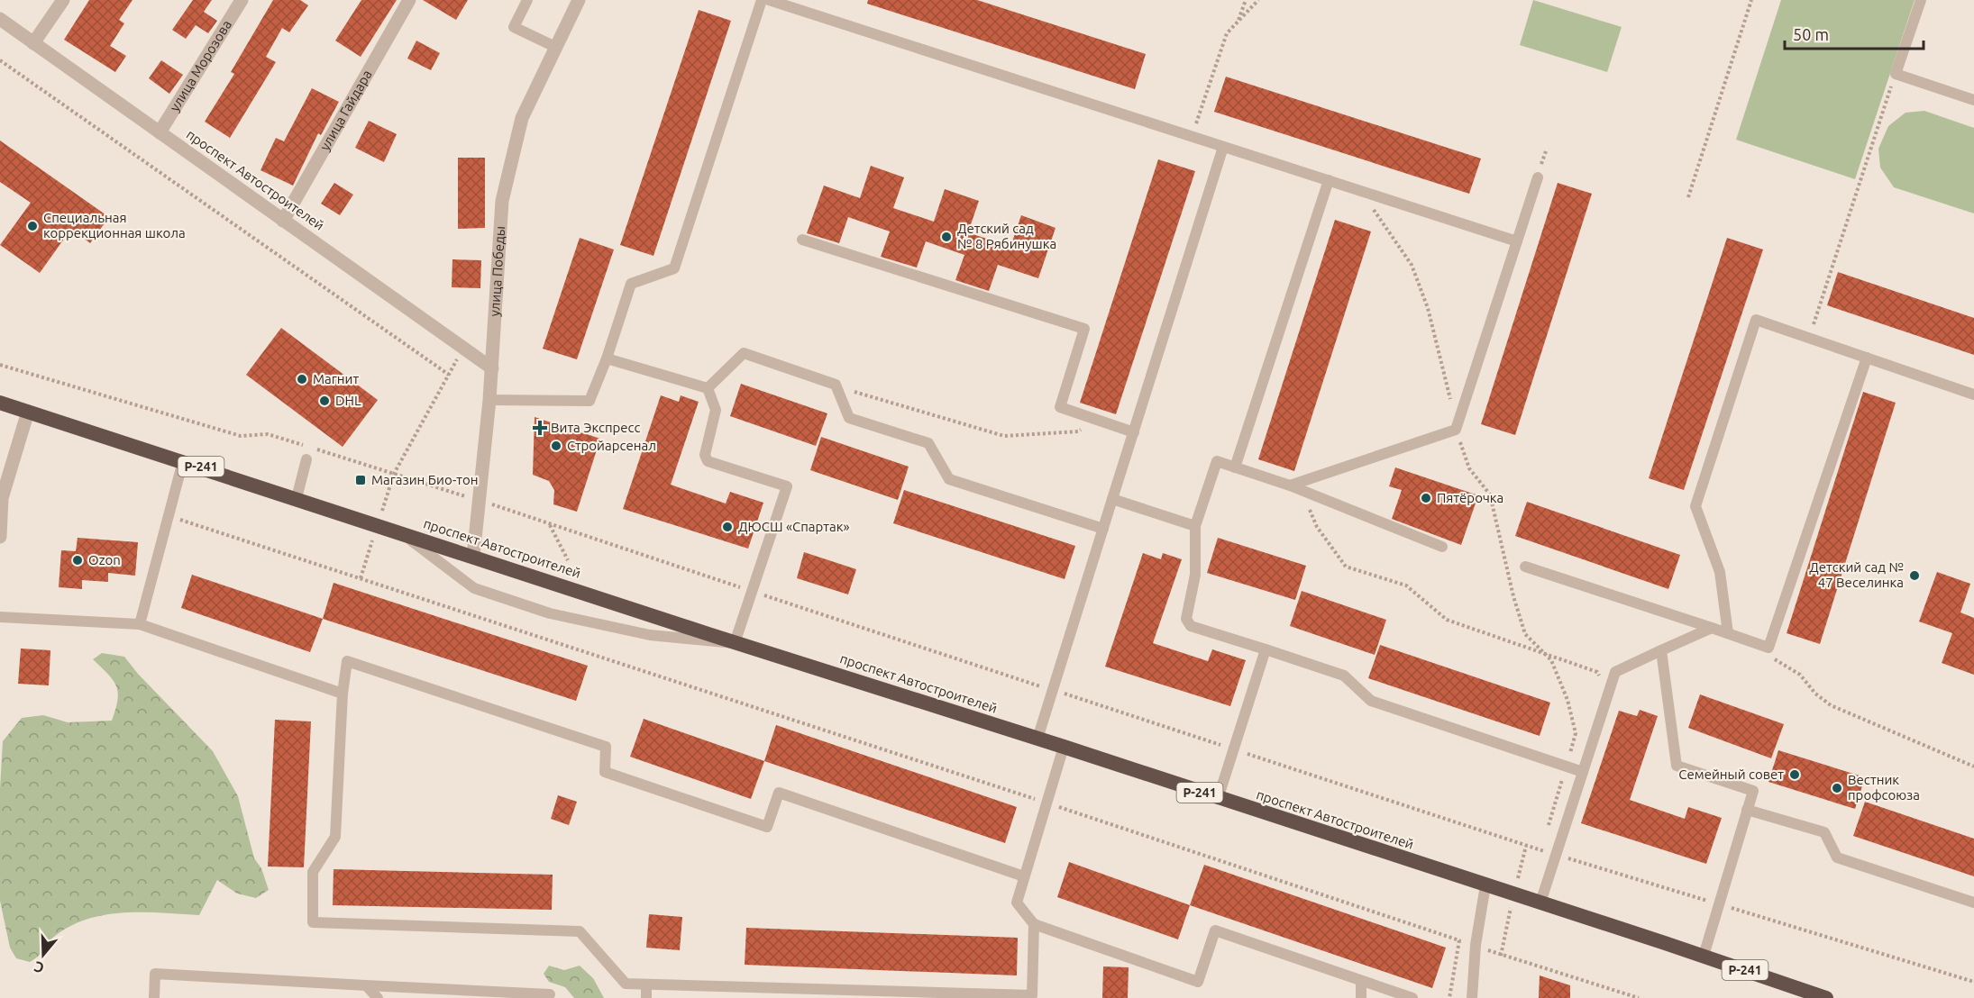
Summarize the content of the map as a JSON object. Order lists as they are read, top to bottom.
{
  "streets": {
    "highway": ["проспект Автостроителей", "Р-241"],
    "street": ["улица Морозова", "улица Гайдара", "улица Победы"]
  },
  "crossings": [
    ["улица Морозова", "проспект Автостроителей"],
    ["улица Гайдара", "проспект Автостроителей"],
    ["проспект Автостроителей", "улица Победы"]
  ],
  "places": {
    "other": [
      "Специальная коррекционная школа",
      "Детский сад № 8 Рябинушка",
      "Магнит",
      "DHL",
      "Стройарсенал",
      "Пятёрочка",
      "ДЮСШ «Спартак»",
      "Ozon",
      "Детский сад № 47 Веселинка",
      "Семейный совет",
      "Вестник профсоюза"
    ],
    "health": ["Вита Экспресс"],
    "transit": ["Магазин Био-тон"]
  },
  "scale_bar": "50 m",
  "north": "bottom"
}
